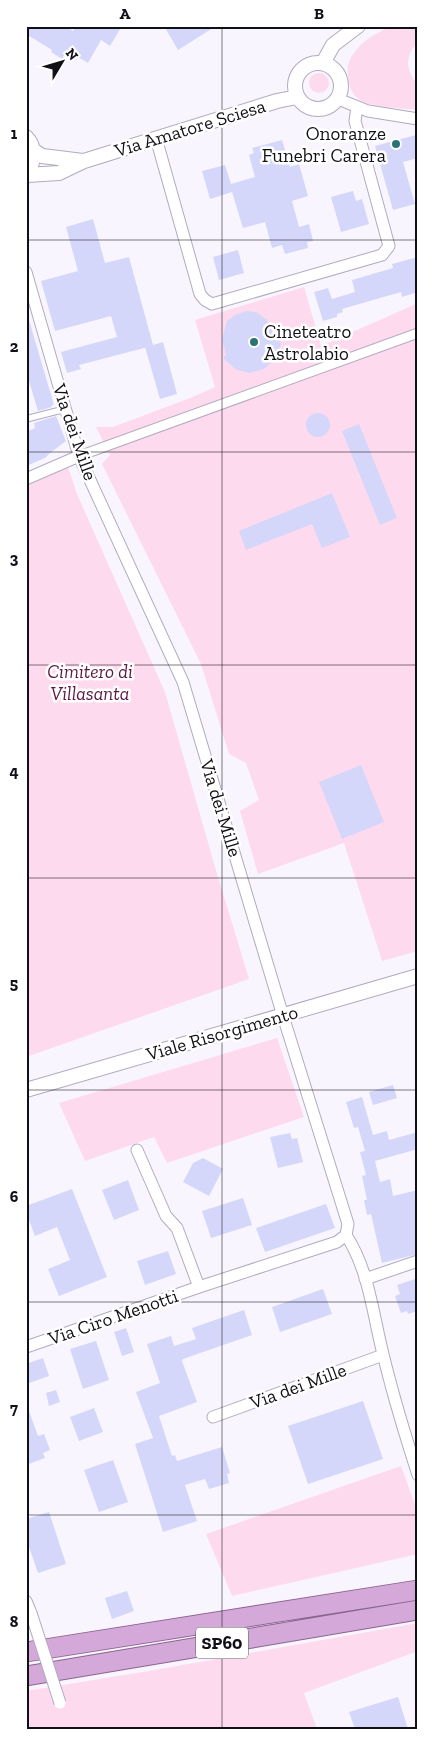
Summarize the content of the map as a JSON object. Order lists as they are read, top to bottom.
{
  "streets": {
    "highway": ["SP60"],
    "street": [
      "Via Amatore Sciesa",
      "Via dei Mille",
      "Viale Risorgimento",
      "Via Ciro Menotti"
    ]
  },
  "crossings": [
    ["Via dei Mille", "Viale Risorgimento"],
    ["Via dei Mille", "Via Ciro Menotti"]
  ],
  "parks": ["Cimitero di Villasanta"],
  "places": ["Onoranze Funebri Carera", "Cineteatro Astrolabio"],
  "north": "top right",
  "grid": {
    "columns": ["A", "B"],
    "rows": [
      "1",
      "2",
      "3",
      "4",
      "5",
      "6",
      "7",
      "8"
    ]
  }
}
